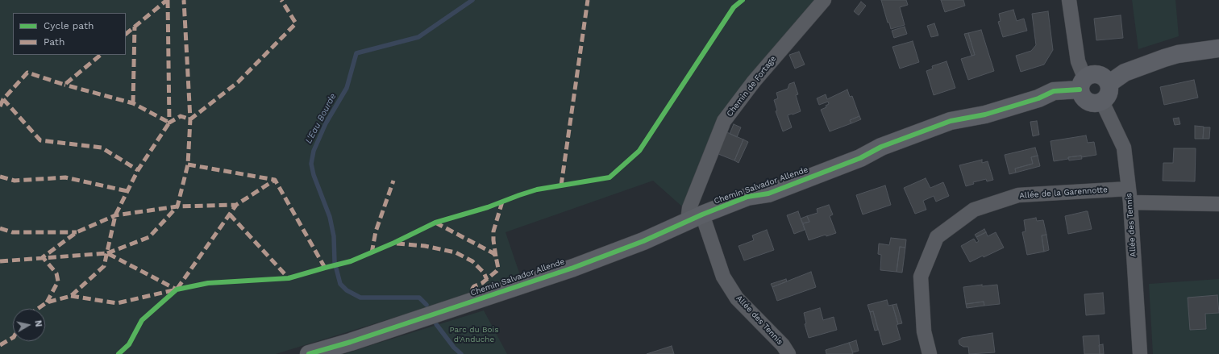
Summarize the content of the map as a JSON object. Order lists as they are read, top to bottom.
{
  "streets": {
    "street": [
      "Chemin de Fortage",
      "Chemin Salvador Allende",
      "Allée de la Garennotte",
      "Allée des Tennis"
    ]
  },
  "crossings": [
    ["Chemin de Fortage", "Chemin Salvador Allende"],
    ["Chemin de Fortage", "Allée des Tennis"],
    ["Chemin Salvador Allende", "Allée des Tennis"],
    ["Allée de la Garennotte", "Allée des Tennis"]
  ],
  "water": ["L'Eau Bourde"],
  "parks": ["Parc du Bois d'Anduche"],
  "legend": ["Cycle path", "Path"],
  "north": "right"
}
